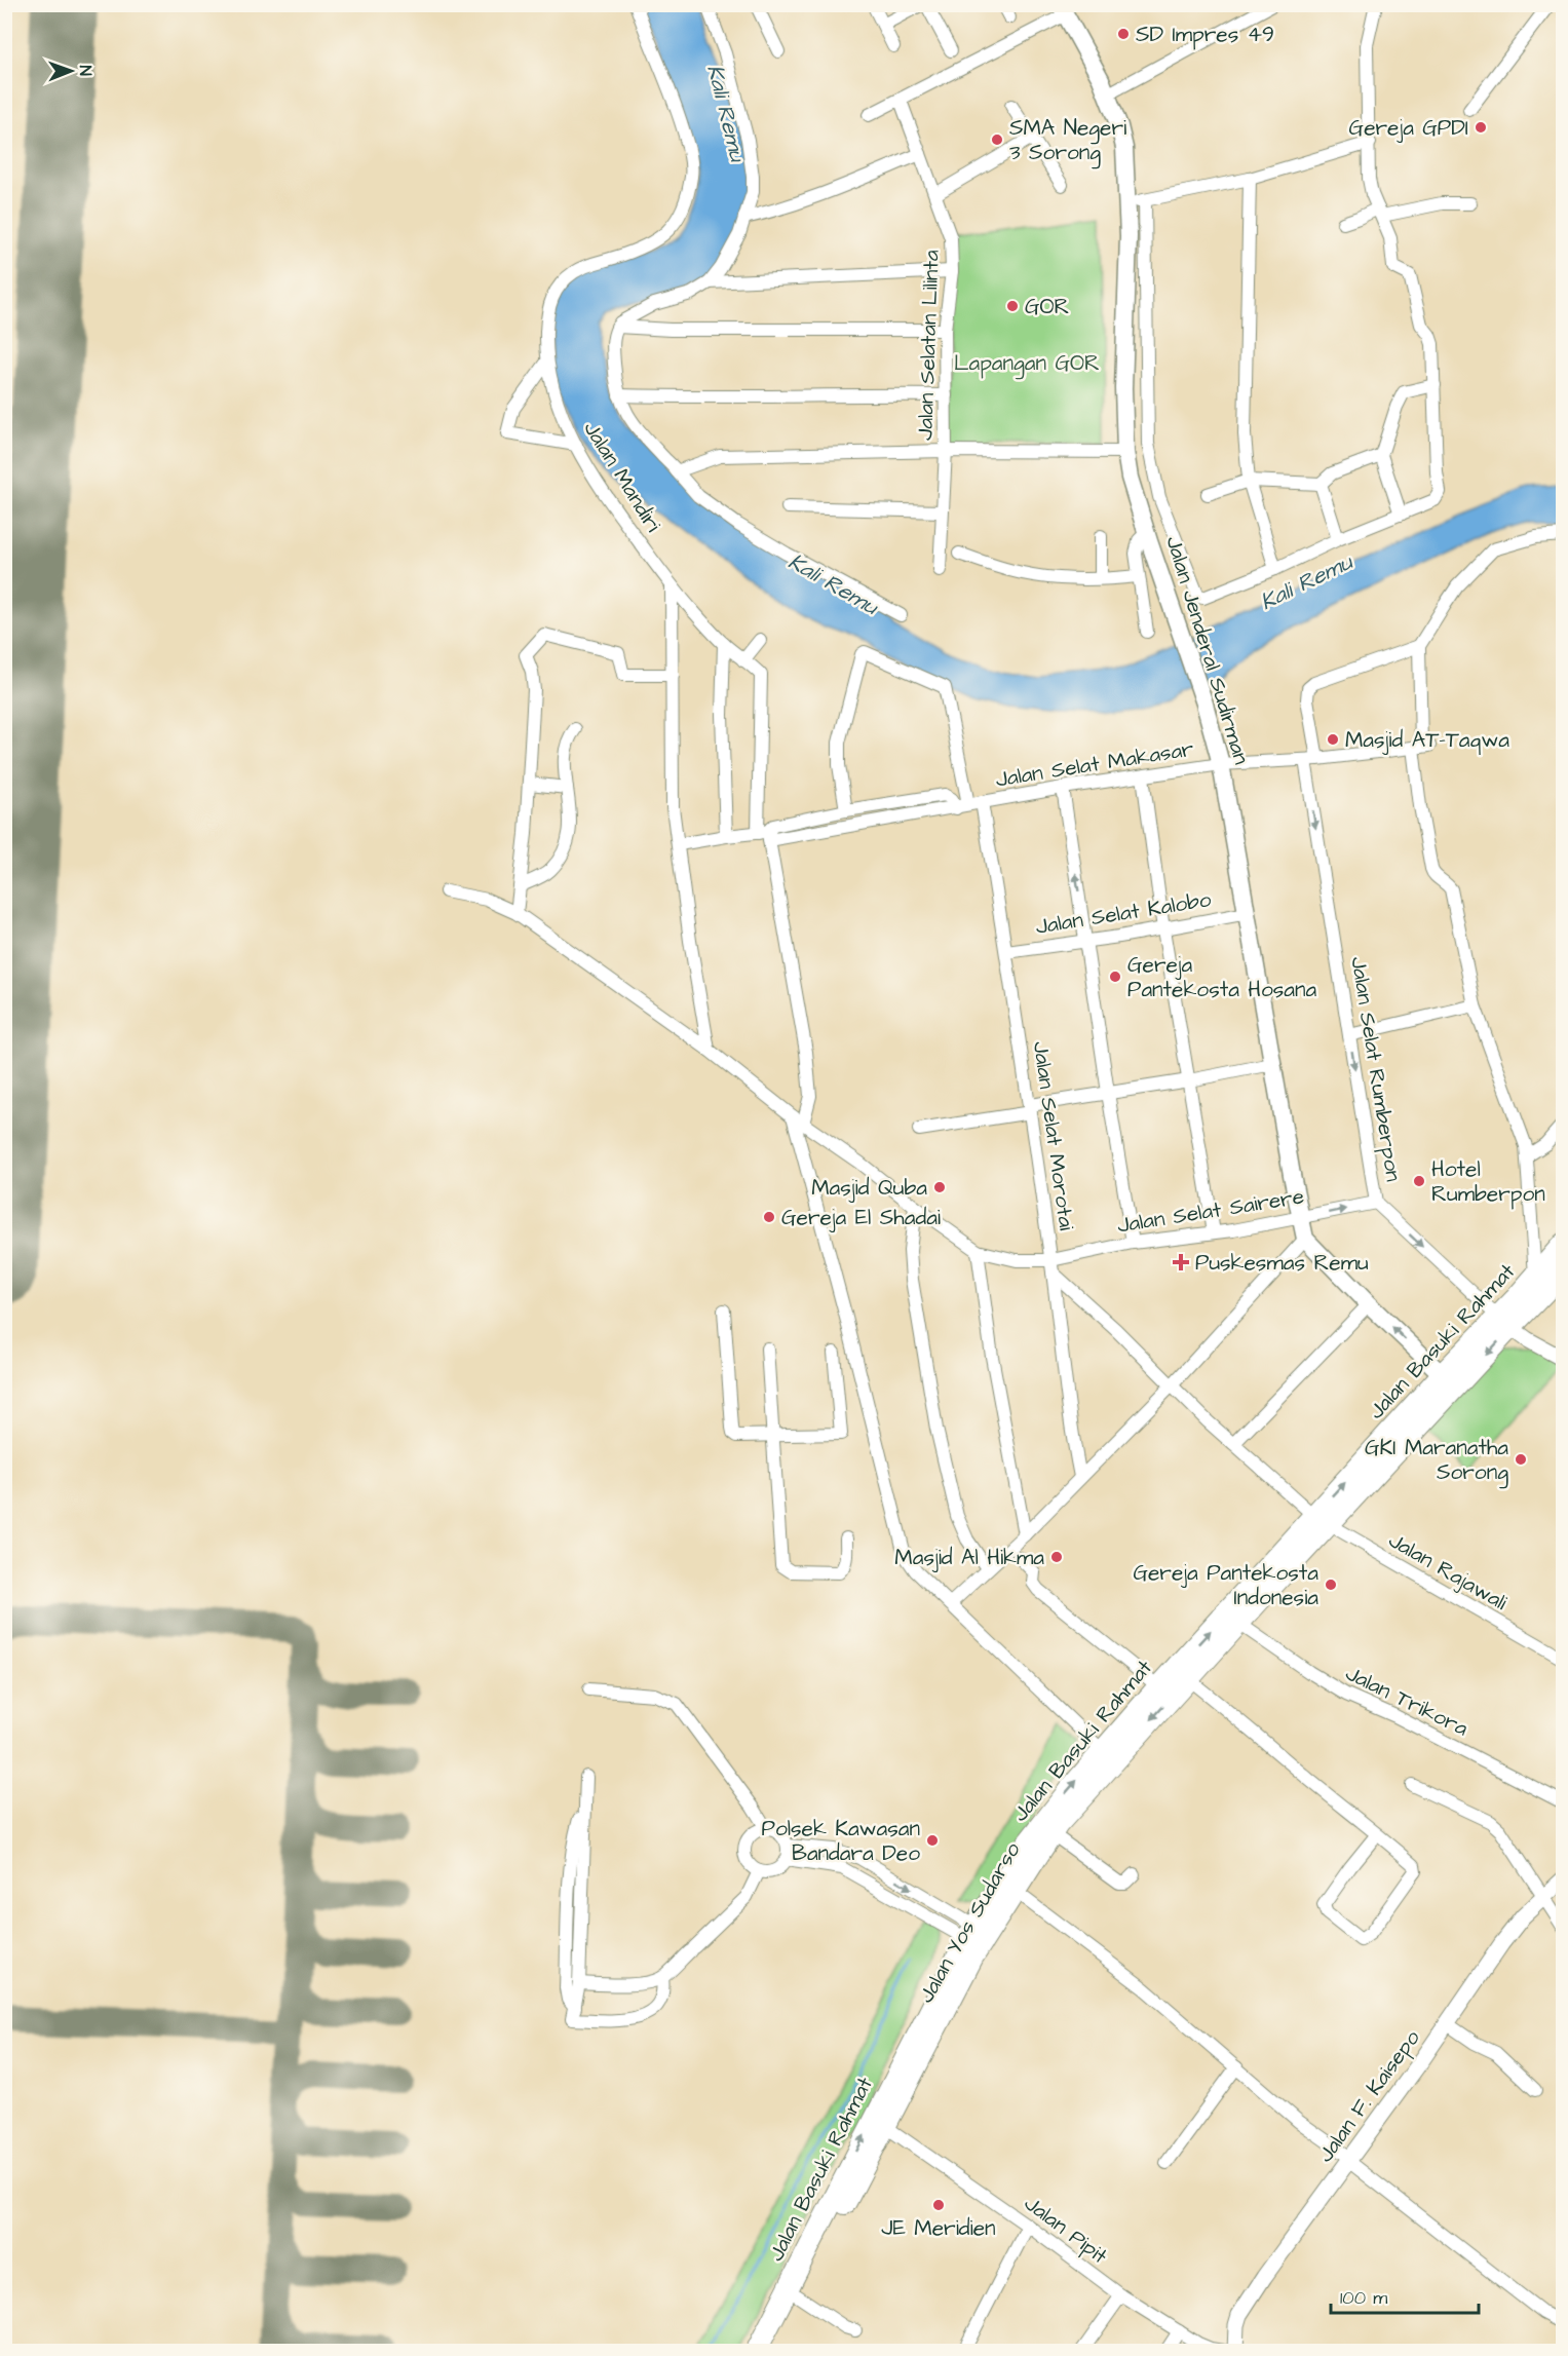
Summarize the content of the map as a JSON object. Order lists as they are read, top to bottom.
{
  "streets": {
    "highway": ["Jalan Basuki Rahmat", "Jalan Yos Sudarso"],
    "main road": ["Jalan Jenderal Sudirman"],
    "street": [
      "Jalan Selatan Lilinta",
      "Jalan Mandiri",
      "Jalan Selat Makasar",
      "Jalan Selat Kalobo",
      "Jalan Selat Rumberpon",
      "Jalan Selat Morotai",
      "Jalan Selat Sairere",
      "Jalan Rajawali",
      "Jalan Trikora",
      "Jalan F. Kaisepo",
      "Jalan Pipit"
    ]
  },
  "crossings": [
    ["Jalan Mandiri", "Jalan Selat Makasar"],
    ["Jalan Jenderal Sudirman", "Jalan Selat Makasar"],
    ["Jalan Jenderal Sudirman", "Jalan Selat Kalobo"],
    ["Jalan Jenderal Sudirman", "Jalan Selat Sairere"],
    ["Jalan Selat Makasar", "Jalan Selat Rumberpon"],
    ["Jalan Selat Makasar", "Jalan Selat Morotai"],
    ["Jalan Selat Kalobo", "Jalan Selat Morotai"],
    ["Jalan Selat Rumberpon", "Jalan Selat Sairere"],
    ["Jalan Selat Rumberpon", "Jalan Basuki Rahmat"],
    ["Jalan Selat Rumberpon", "Jalan Yos Sudarso"],
    ["Jalan Selat Morotai", "Jalan Selat Sairere"],
    ["Jalan Selat Morotai", "Jalan Rajawali"],
    ["Jalan Selat Sairere", "Jalan Rajawali"],
    ["Jalan Basuki Rahmat", "Jalan Rajawali"],
    ["Jalan Basuki Rahmat", "Jalan Yos Sudarso"],
    ["Jalan Rajawali", "Jalan Yos Sudarso"],
    ["Jalan Trikora", "Jalan Yos Sudarso"],
    ["Jalan Yos Sudarso", "Jalan Pipit"]
  ],
  "one_way": ["Jalan Basuki Rahmat"],
  "water": ["Kali Remu"],
  "parks": ["Lapangan GOR"],
  "places": {
    "other": [
      "SD Impres 49",
      "Gereja GPDI",
      "SMA Negeri 3 Sorong",
      "GOR",
      "Masjid AT-Taqwa",
      "Gereja Pantekosta Hosana",
      "Hotel Rumberpon",
      "Masjid Quba",
      "Gereja El Shadai",
      "GKI Maranatha Sorong",
      "Masjid Al Hikma",
      "Gereja Pantekosta Indonesia",
      "Polsek Kawasan Bandara Deo",
      "JE Meridien"
    ],
    "health": ["Puskesmas Remu"]
  },
  "scale_bar": "100 m",
  "north": "right"
}
